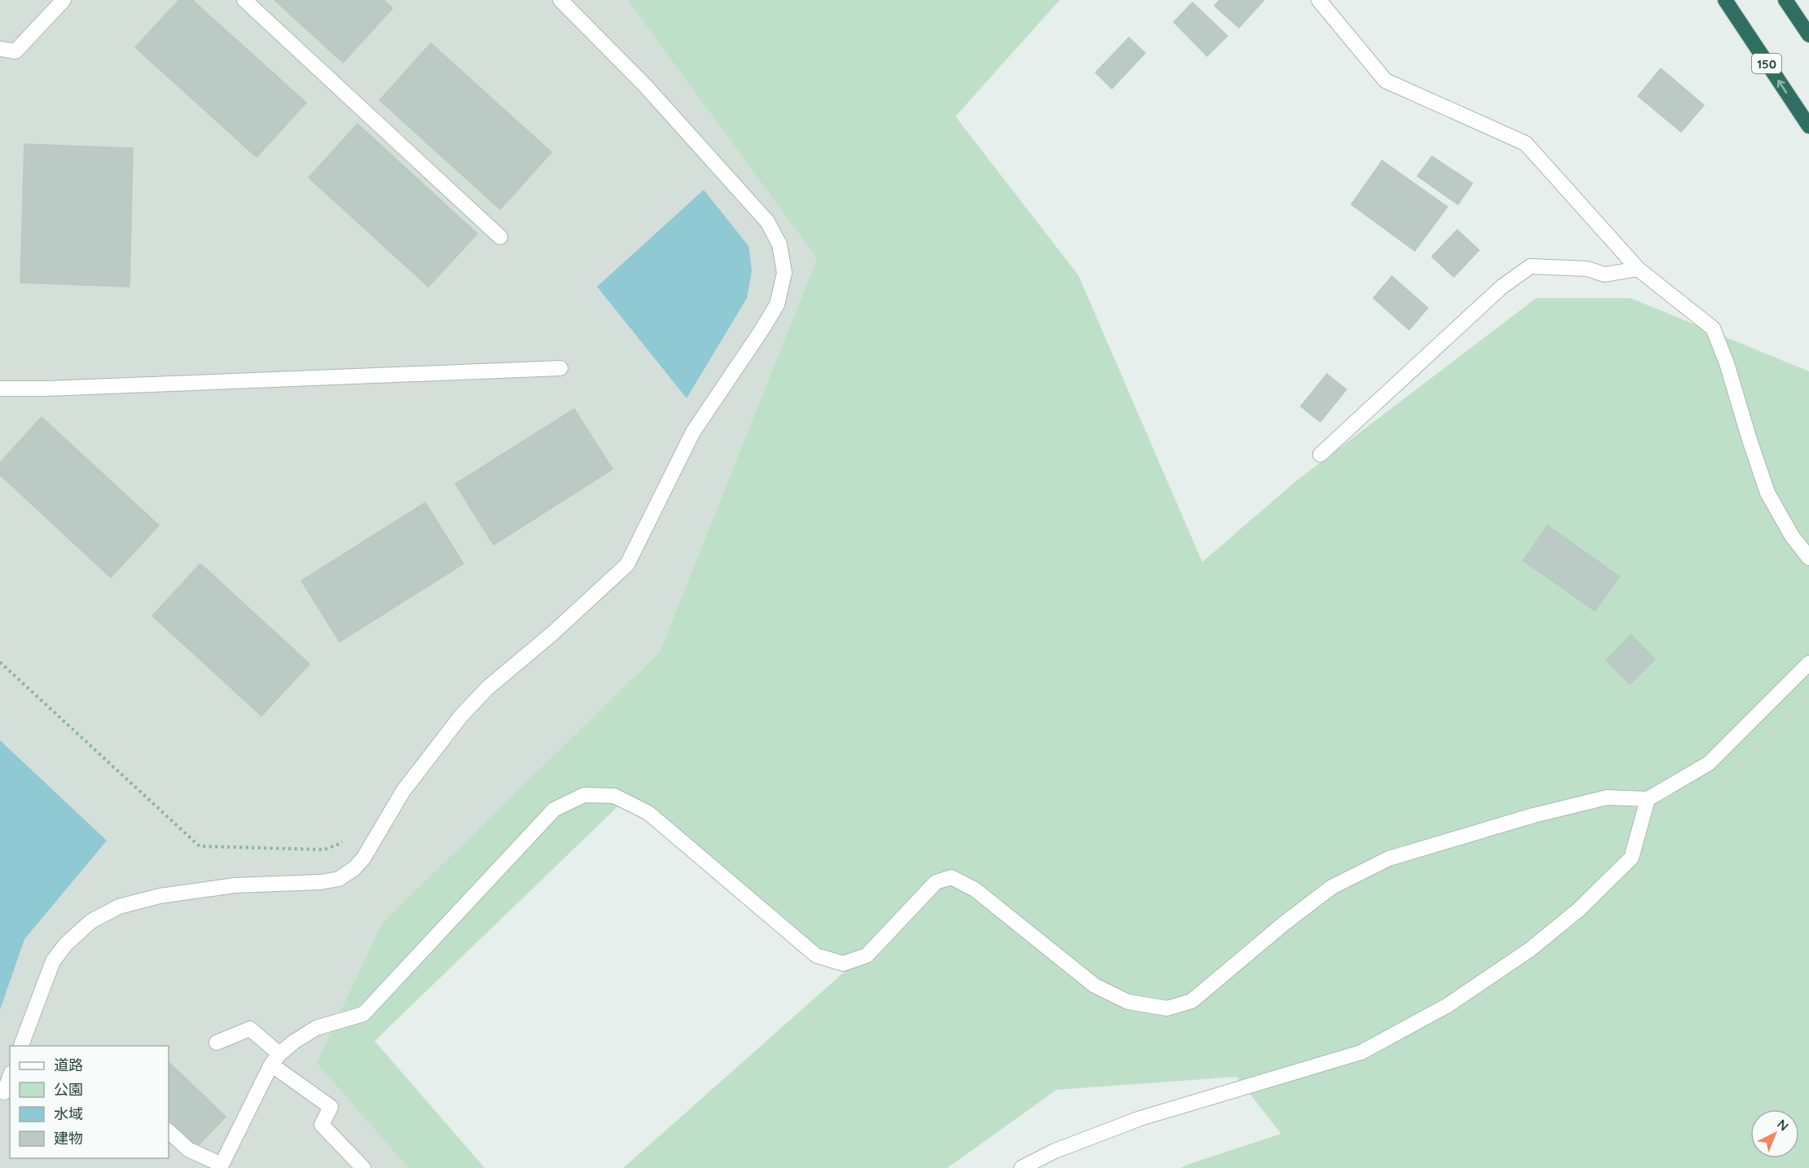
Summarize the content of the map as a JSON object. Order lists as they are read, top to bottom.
{
  "streets": {
    "highway": ["150"]
  },
  "legend": [
    "道路",
    "公園",
    "水域",
    "建物"
  ],
  "north": "top right"
}
